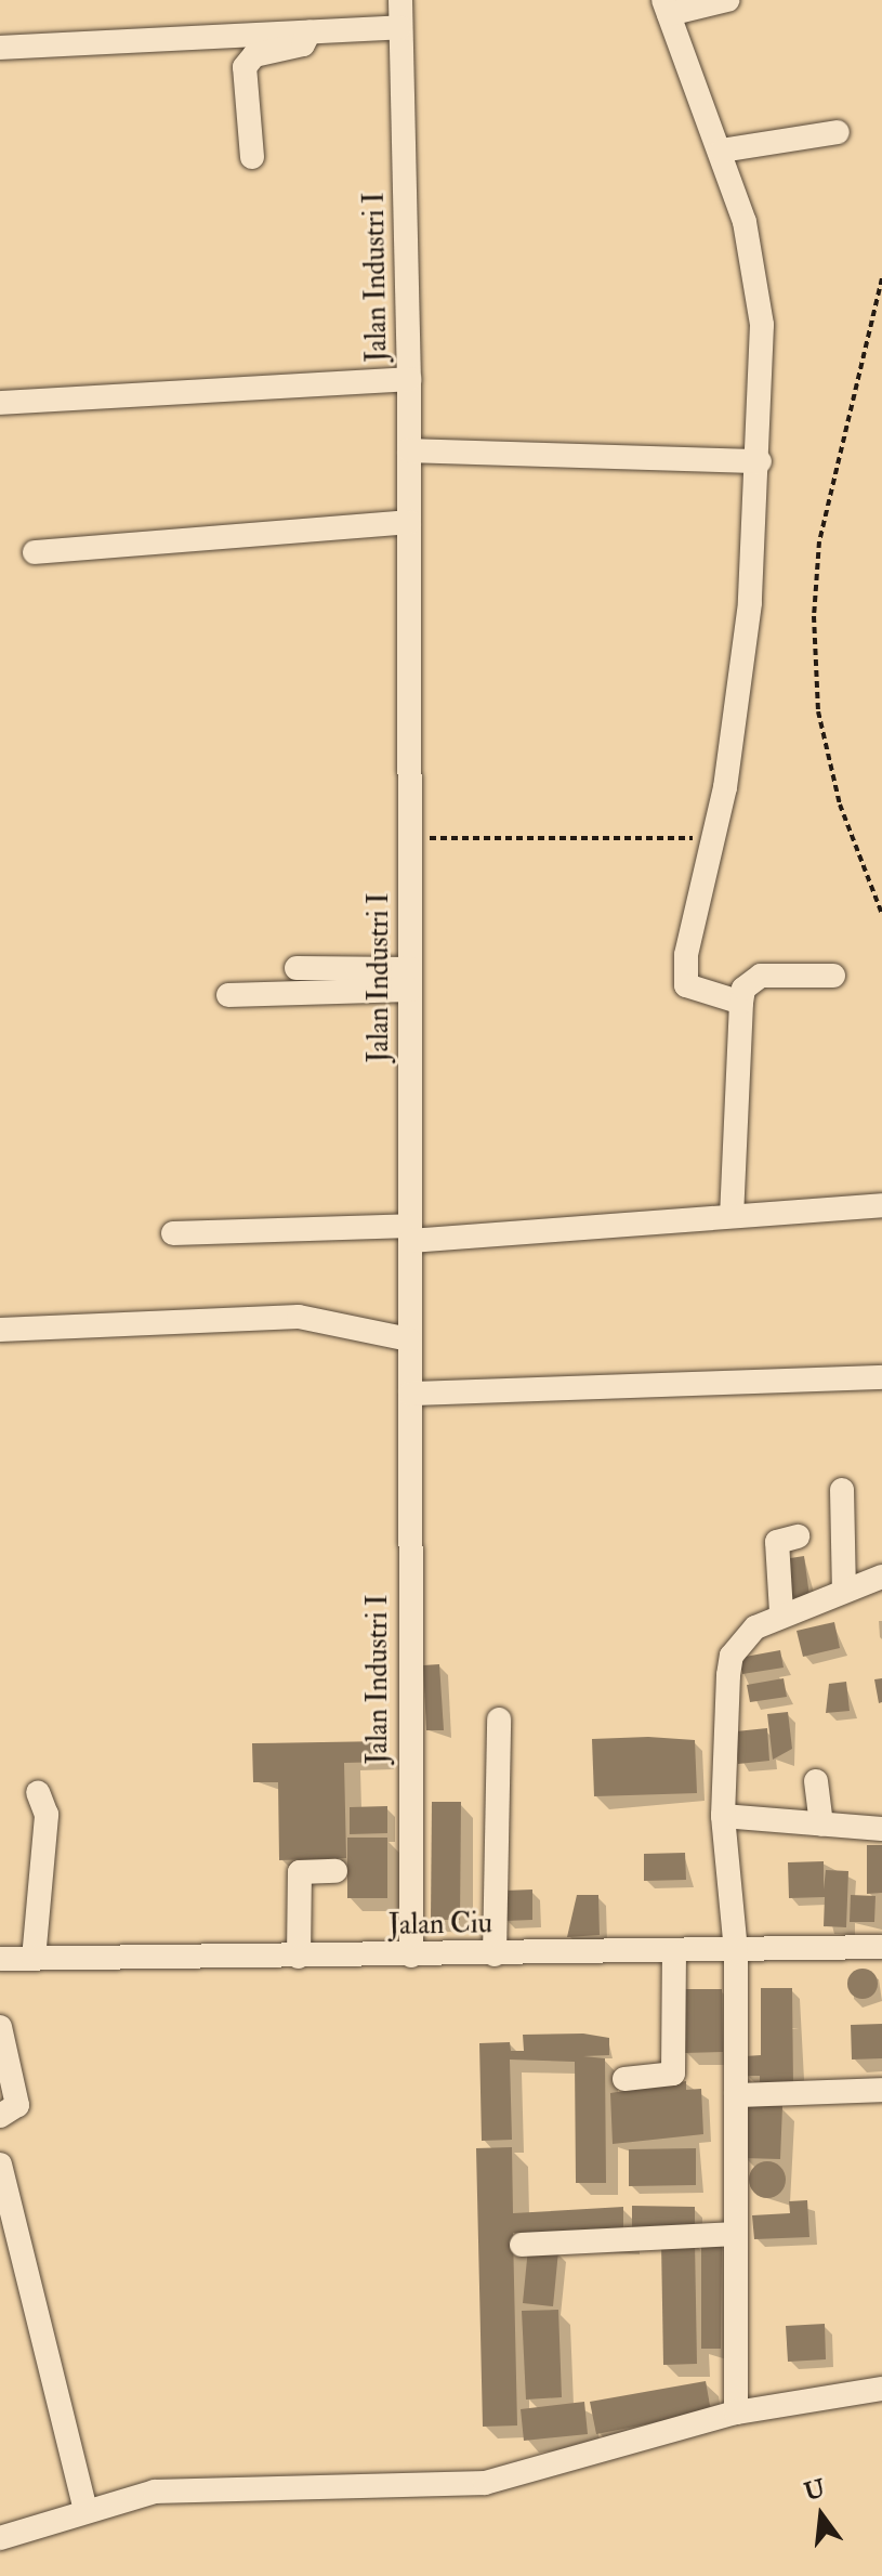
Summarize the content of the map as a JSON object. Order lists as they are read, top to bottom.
{
  "streets": {
    "street": ["Jalan Industri I", "Jalan Ciu"]
  },
  "crossings": [
    ["Jalan Industri I", "Jalan Ciu"]
  ],
  "north": "top"
}
